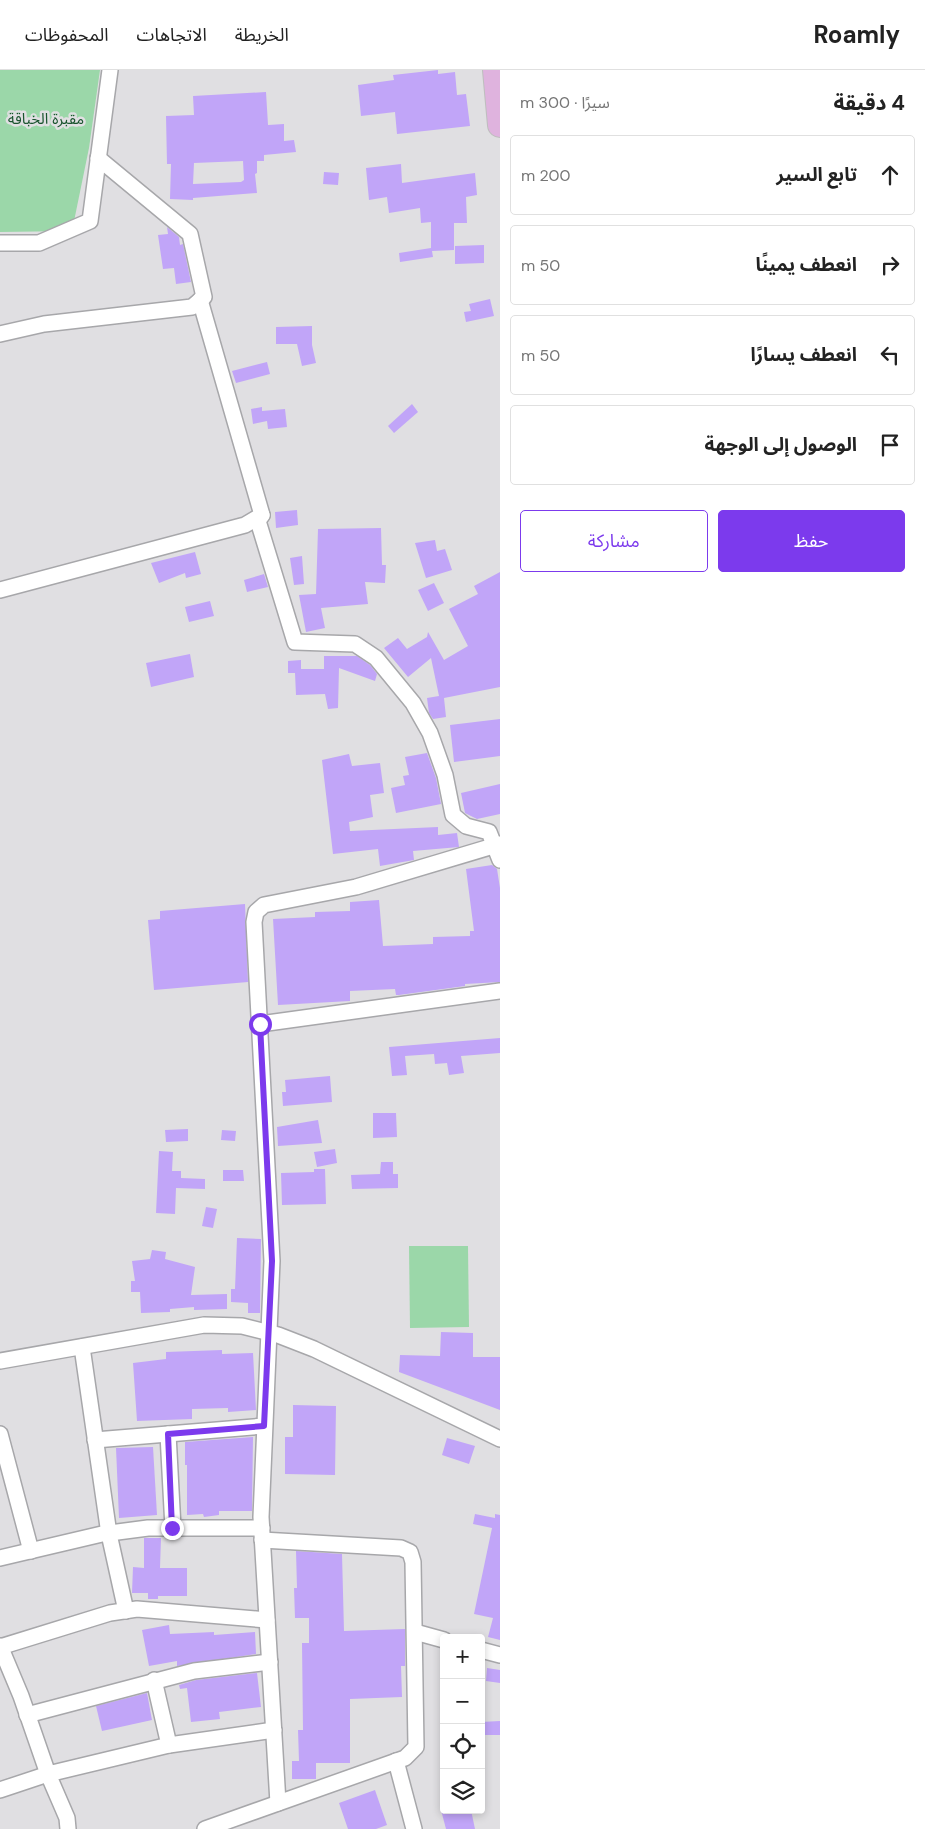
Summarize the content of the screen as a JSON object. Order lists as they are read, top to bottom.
{
  "parks": ["مقبرة الخباقة"],
  "page": {
    "header": "Roamly",
    "nav": ["الخريطة", "الاتجاهات", "المحفوظات"],
    "heading": ["4 دقيقة", "سيرًا · 300 m"],
    "list": [
      ["تابع السير", "200 m"],
      ["انعطف يمينًا", "50 m"],
      ["انعطف يسارًا", "50 m"],
      "الوصول إلى الوجهة"
    ],
    "buttons": ["حفظ", "مشاركة"],
    "map_buttons": ["+", "−"]
  }
}
